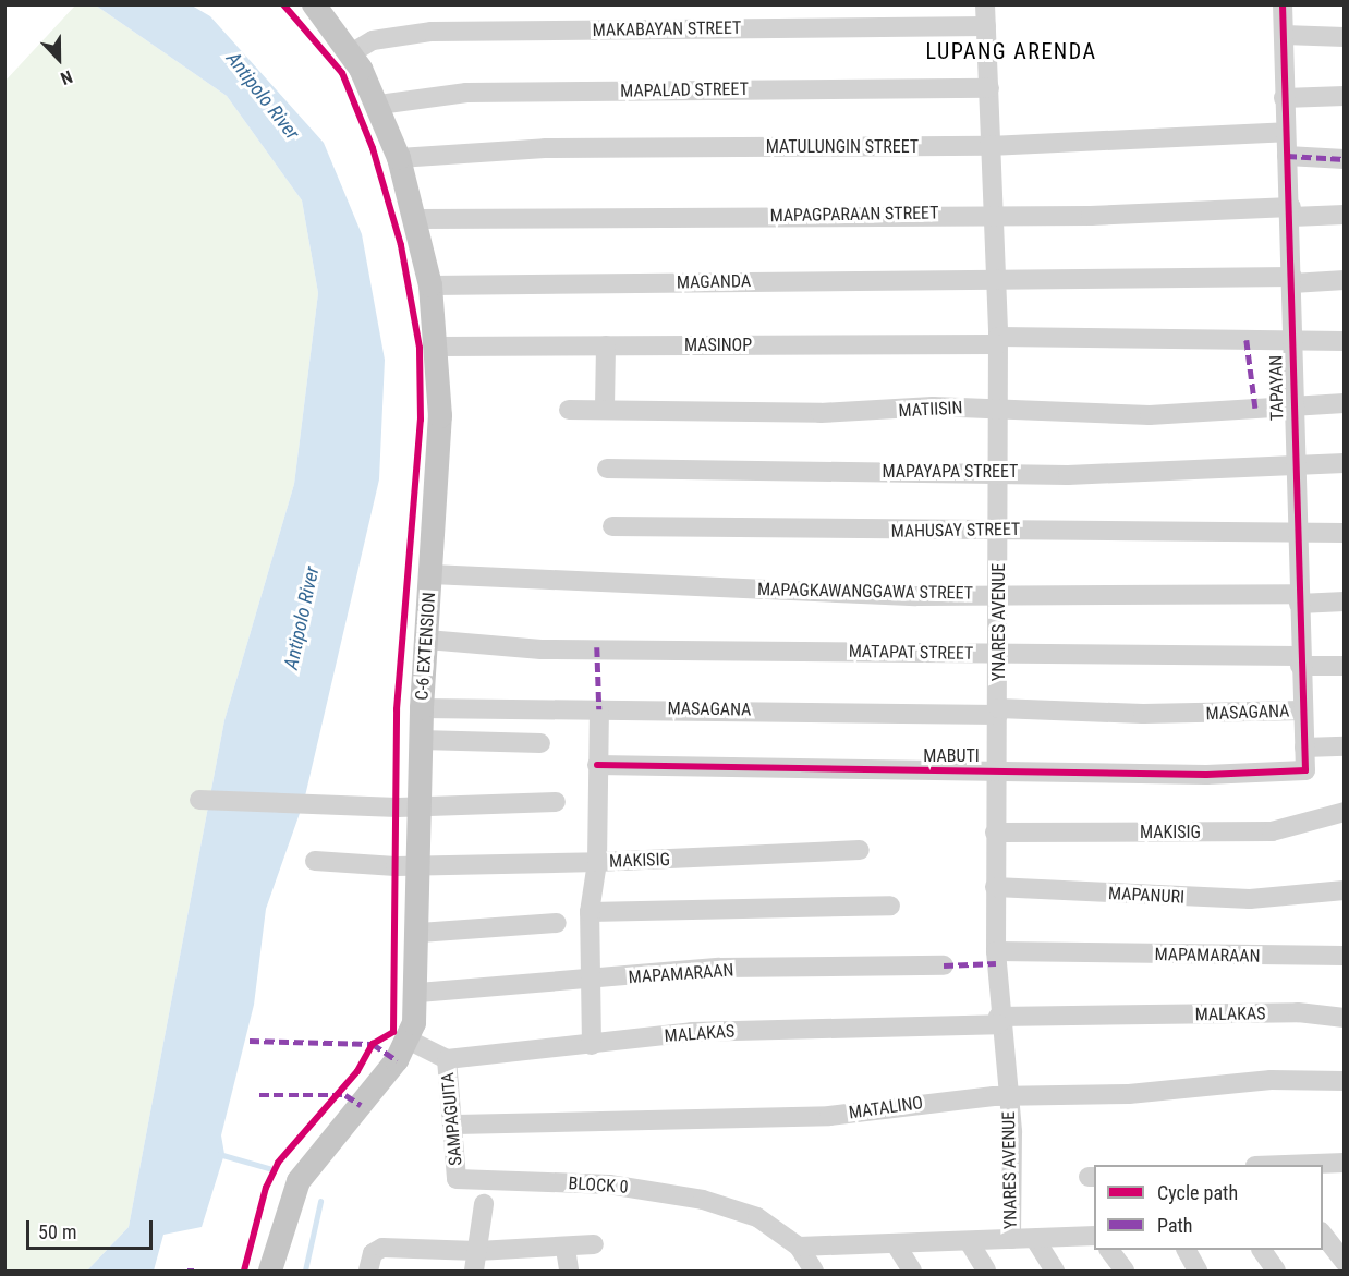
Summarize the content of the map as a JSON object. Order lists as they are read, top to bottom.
{
  "streets": {
    "main road": ["C-6 EXTENSION"],
    "street": [
      "MAKABAYAN STREET",
      "MAPALAD STREET",
      "MATULUNGIN STREET",
      "MAPAGPARAAN STREET",
      "MAGANDA",
      "MASINOP",
      "TAPAYAN",
      "MATIISIN",
      "MAPAYAPA STREET",
      "MAHUSAY STREET",
      "MAPAGKAWANGGAWA STREET",
      "YNARES AVENUE",
      "MATAPAT STREET",
      "MASAGANA",
      "MABUTI",
      "MAKISIG",
      "MAPANURI",
      "MAPAMARAAN",
      "MALAKAS",
      "MATALINO",
      "SAMPAGUITA",
      "BLOCK 0"
    ]
  },
  "crossings": [
    ["MAKABAYAN STREET", "YNARES AVENUE"],
    ["MAKABAYAN STREET", "C-6 EXTENSION"],
    ["MAPALAD STREET", "YNARES AVENUE"],
    ["MAPALAD STREET", "C-6 EXTENSION"],
    ["MATULUNGIN STREET", "TAPAYAN"],
    ["MATULUNGIN STREET", "YNARES AVENUE"],
    ["MATULUNGIN STREET", "C-6 EXTENSION"],
    ["MAPAGPARAAN STREET", "TAPAYAN"],
    ["MAPAGPARAAN STREET", "YNARES AVENUE"],
    ["MAPAGPARAAN STREET", "C-6 EXTENSION"],
    ["MAGANDA", "YNARES AVENUE"],
    ["MAGANDA", "C-6 EXTENSION"],
    ["MASINOP", "TAPAYAN"],
    ["MASINOP", "YNARES AVENUE"],
    ["MASINOP", "C-6 EXTENSION"],
    ["TAPAYAN", "MATIISIN"],
    ["TAPAYAN", "MAPAYAPA STREET"],
    ["TAPAYAN", "MAHUSAY STREET"],
    ["TAPAYAN", "MAPAGKAWANGGAWA STREET"],
    ["TAPAYAN", "MATAPAT STREET"],
    ["TAPAYAN", "MASAGANA"],
    ["TAPAYAN", "MABUTI"],
    ["MATIISIN", "YNARES AVENUE"],
    ["MAPAYAPA STREET", "YNARES AVENUE"],
    ["MAHUSAY STREET", "YNARES AVENUE"],
    ["MAPAGKAWANGGAWA STREET", "YNARES AVENUE"],
    ["MAPAGKAWANGGAWA STREET", "C-6 EXTENSION"],
    ["YNARES AVENUE", "MATAPAT STREET"],
    ["YNARES AVENUE", "MASAGANA"],
    ["YNARES AVENUE", "MABUTI"],
    ["YNARES AVENUE", "MAKISIG"],
    ["YNARES AVENUE", "MAPANURI"],
    ["YNARES AVENUE", "MAPAMARAAN"],
    ["YNARES AVENUE", "MALAKAS"],
    ["YNARES AVENUE", "MATALINO"],
    ["C-6 EXTENSION", "MATAPAT STREET"],
    ["C-6 EXTENSION", "MASAGANA"],
    ["C-6 EXTENSION", "MAKISIG"],
    ["C-6 EXTENSION", "MAPAMARAAN"],
    ["MALAKAS", "SAMPAGUITA"],
    ["MATALINO", "SAMPAGUITA"],
    ["SAMPAGUITA", "BLOCK 0"]
  ],
  "districts": ["LUPANG ARENDA"],
  "water": ["Antipolo River"],
  "legend": ["Cycle path", "Path"],
  "scale_bar": "50 m",
  "north": "bottom"
}
